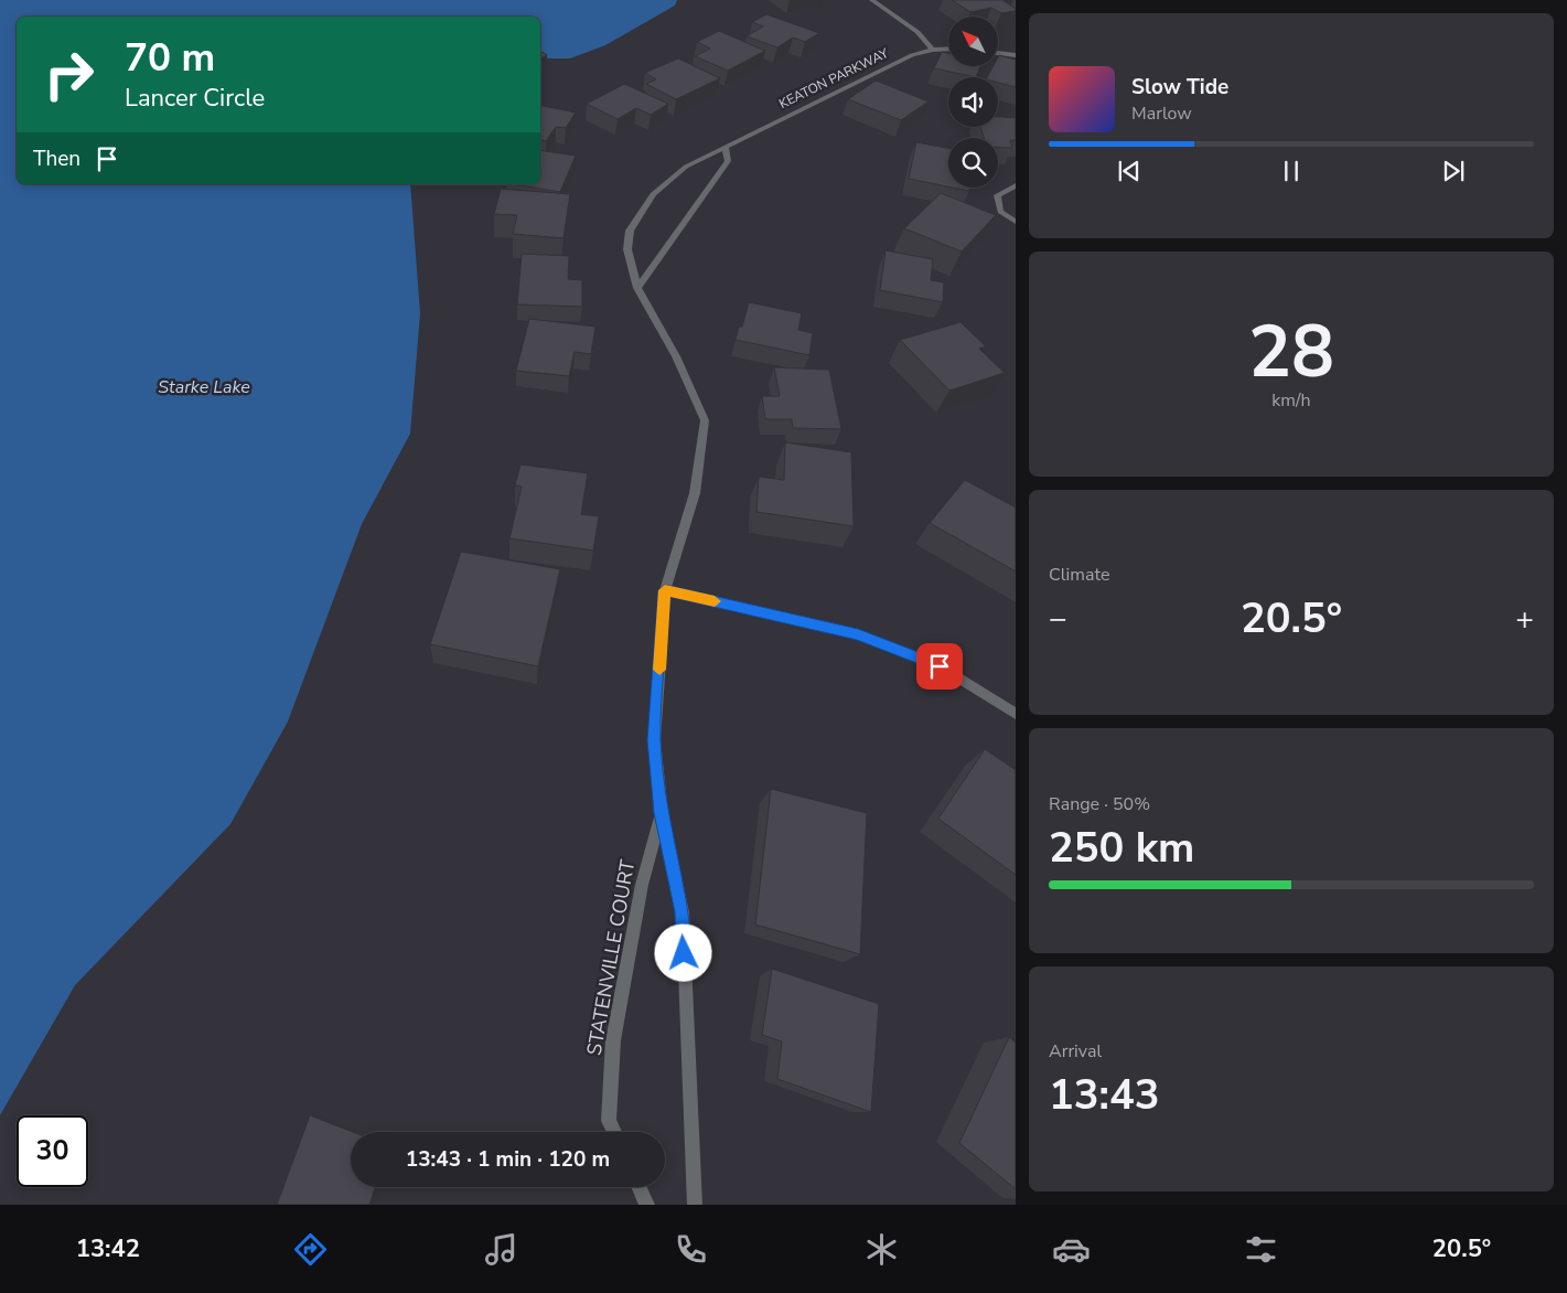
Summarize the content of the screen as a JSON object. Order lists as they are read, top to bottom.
{
  "streets": {
    "street": ["KEATON PARKWAY", "STATENVILLE COURT"]
  },
  "crossings": [
    ["KEATON PARKWAY", "STATENVILLE COURT"]
  ],
  "water": ["Starke Lake"],
  "north": "top left",
  "page": {
    "turn": ["70 m", "Lancer Circle"],
    "song": ["Slow Tide", "Marlow"],
    "then": "Then",
    "tile": [
      ["28", "km/h"],
      "Climate",
      ["Range · 50%", "250 km"],
      ["Arrival", "13:43"]
    ],
    "heat": ["−", "20.5°", "+"],
    "limit": "30",
    "trip": "13:43 · 1 min · 120 m",
    "tabs": ["13:42", "20.5°"]
  }
}
